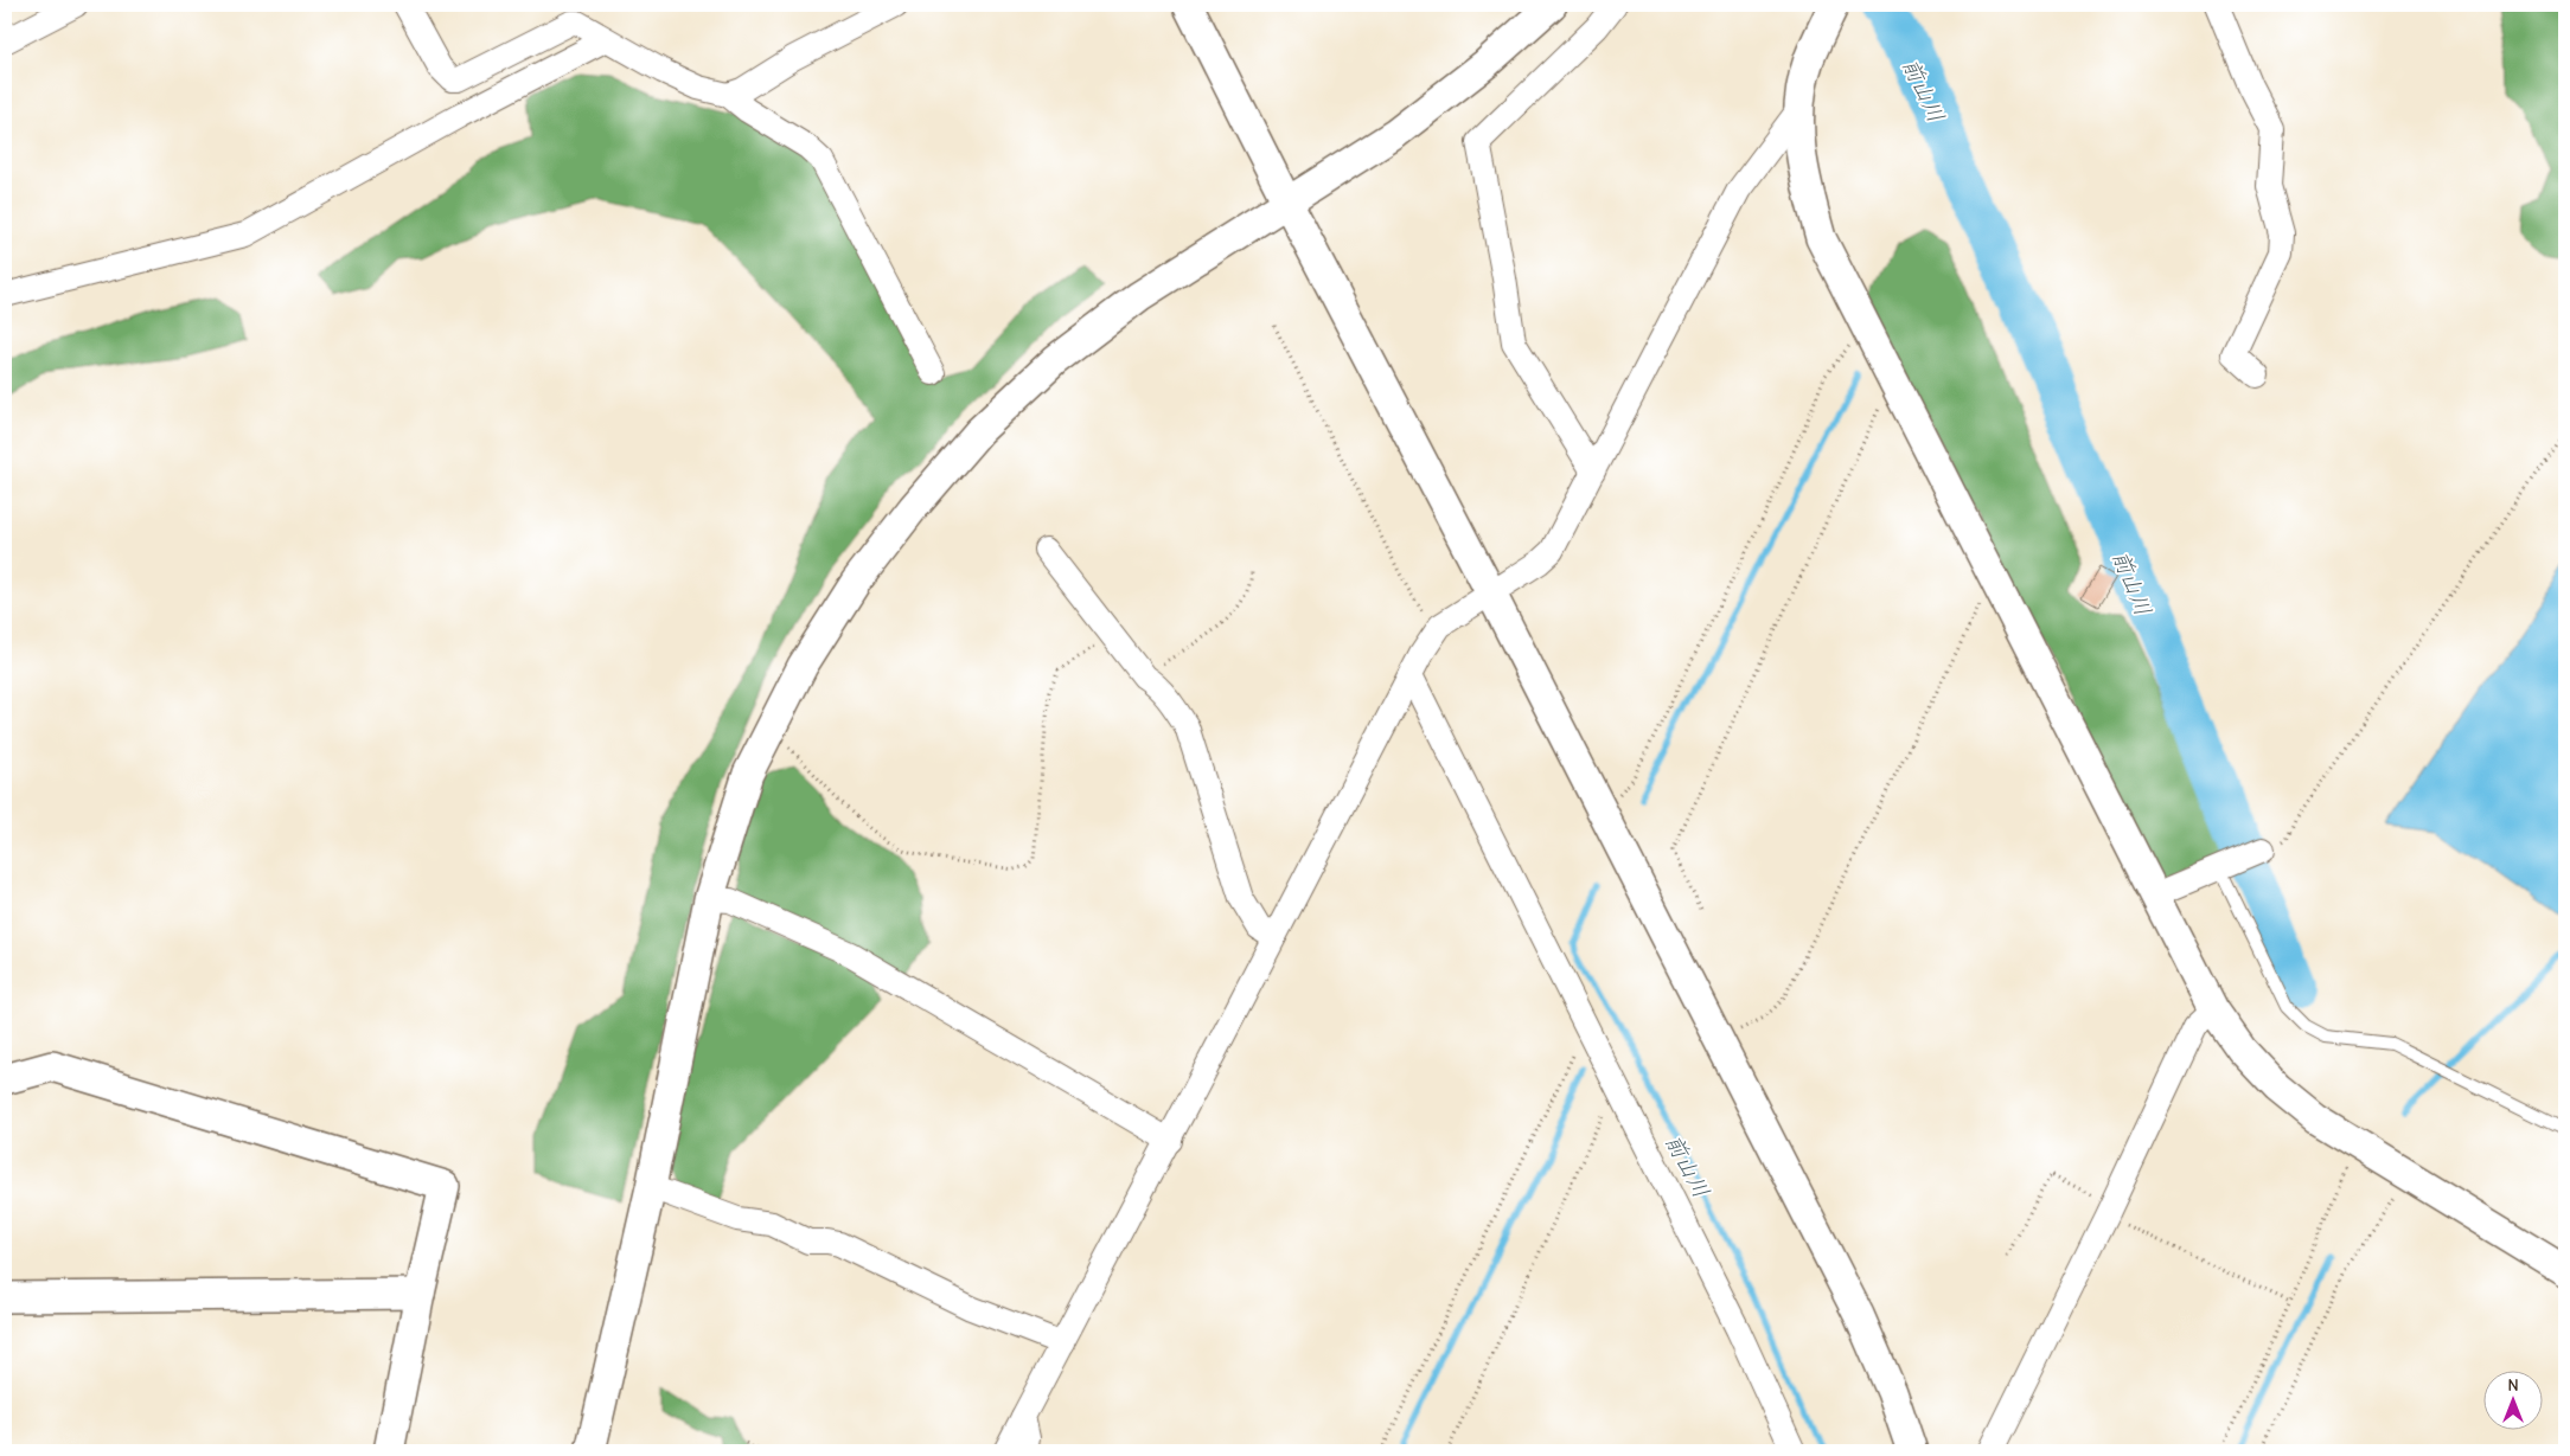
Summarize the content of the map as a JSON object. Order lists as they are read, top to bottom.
{
  "water": ["前山川"],
  "north": "top"
}
